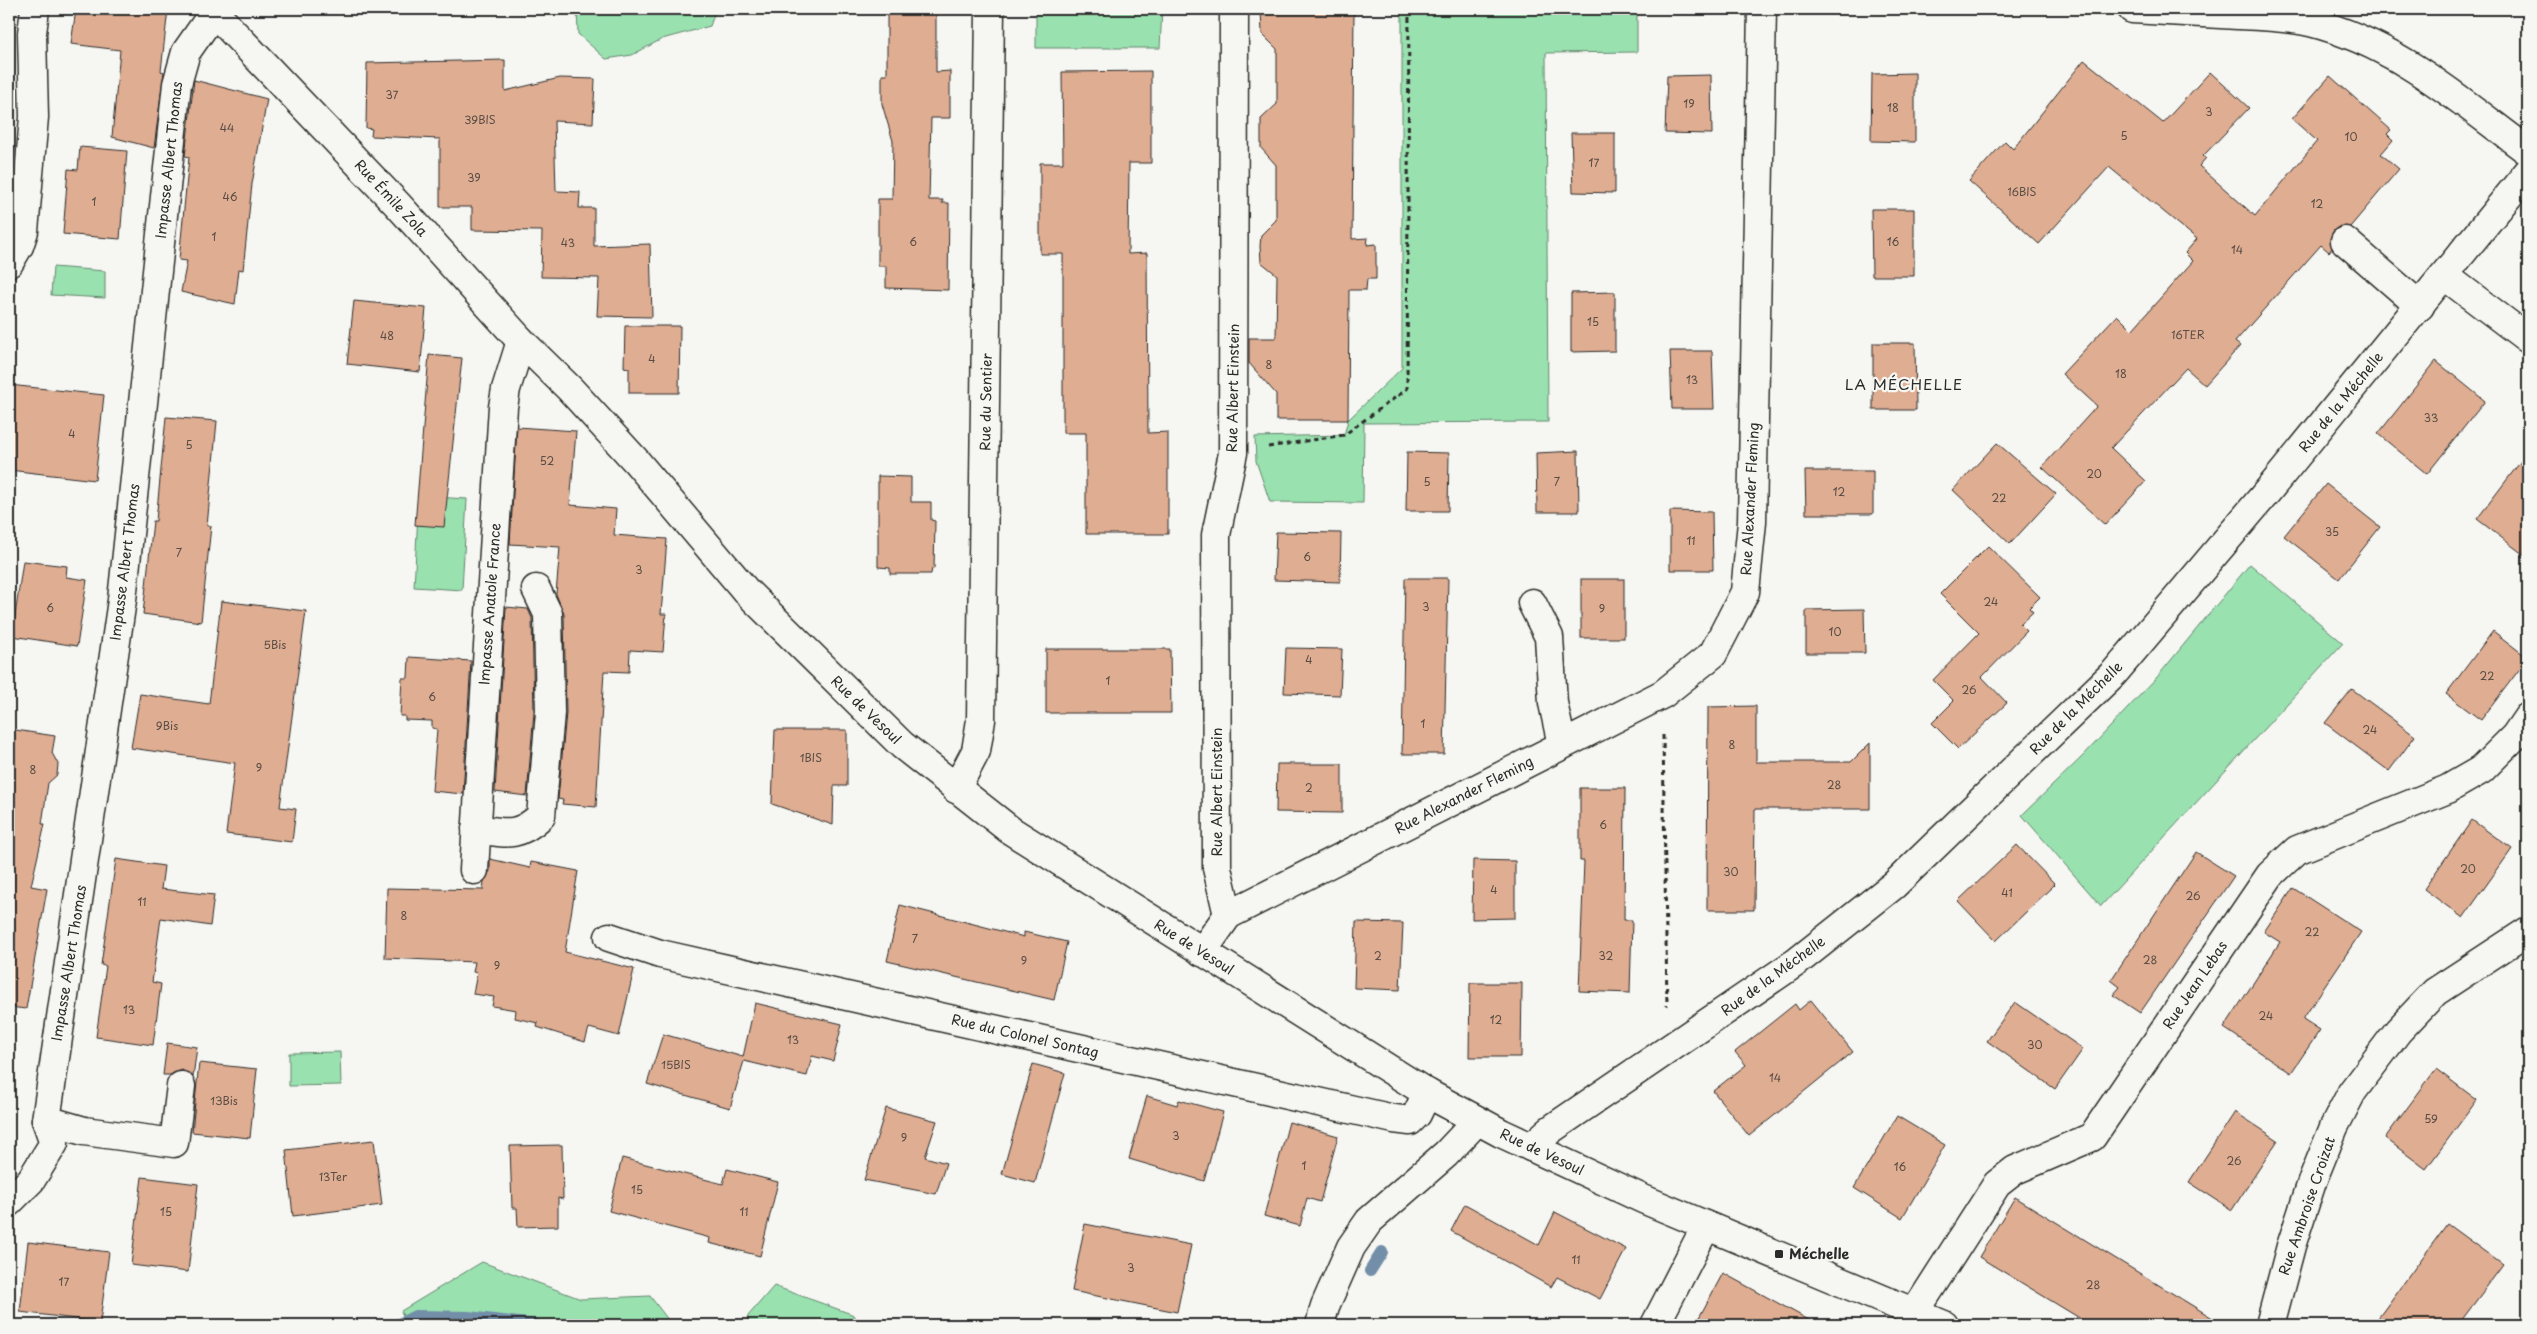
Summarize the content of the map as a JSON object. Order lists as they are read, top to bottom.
{
  "streets": {
    "street": [
      "Impasse Albert Thomas",
      "Rue Émile Zola",
      "Rue Albert Einstein",
      "Rue du Sentier",
      "Rue de la Méchelle",
      "Rue Alexander Fleming",
      "Impasse Anatole France",
      "Rue de Vesoul",
      "Rue Jean Lebas",
      "Rue du Colonel Sontag",
      "Rue Ambroise Croizat"
    ]
  },
  "crossings": [
    ["Impasse Albert Thomas", "Rue Émile Zola"],
    ["Rue Émile Zola", "Impasse Anatole France"],
    ["Rue Émile Zola", "Rue de Vesoul"],
    ["Rue Albert Einstein", "Rue Alexander Fleming"],
    ["Rue du Sentier", "Rue de Vesoul"],
    ["Rue de la Méchelle", "Rue de Vesoul"],
    ["Rue Alexander Fleming", "Rue de Vesoul"],
    ["Rue de Vesoul", "Rue Jean Lebas"],
    ["Rue de Vesoul", "Rue du Colonel Sontag"]
  ],
  "districts": ["LA MÉCHELLE"],
  "places": {
    "transit": ["Méchelle"]
  },
  "house_numbers": [
    "37",
    "19",
    "18",
    "3",
    "39BIS",
    "44",
    "5",
    "10",
    "17",
    "39",
    "16BIS",
    "46",
    "1",
    "12",
    "1",
    "6",
    "16",
    "43",
    "14",
    "15",
    "16TER",
    "48",
    "4",
    "8",
    "18",
    "13",
    "33",
    "4",
    "5",
    "52",
    "20",
    "5",
    "7",
    "12",
    "22",
    "35",
    "11",
    "7",
    "6",
    "3",
    "24",
    "3",
    "6",
    "9",
    "10",
    "5Bis",
    "4",
    "22",
    "1",
    "26",
    "6",
    "1",
    "9Bis",
    "24",
    "8",
    "1BIS",
    "9",
    "8",
    "28",
    "2",
    "6",
    "20",
    "30",
    "4",
    "41",
    "26",
    "11",
    "8",
    "22",
    "7",
    "2",
    "32",
    "28",
    "9",
    "9",
    "13",
    "24",
    "12",
    "13",
    "30",
    "15BIS",
    "14",
    "13Bis",
    "59",
    "3",
    "9",
    "26",
    "1",
    "16",
    "13Ter",
    "15",
    "15",
    "11",
    "11",
    "3",
    "17",
    "28"
  ]
}
